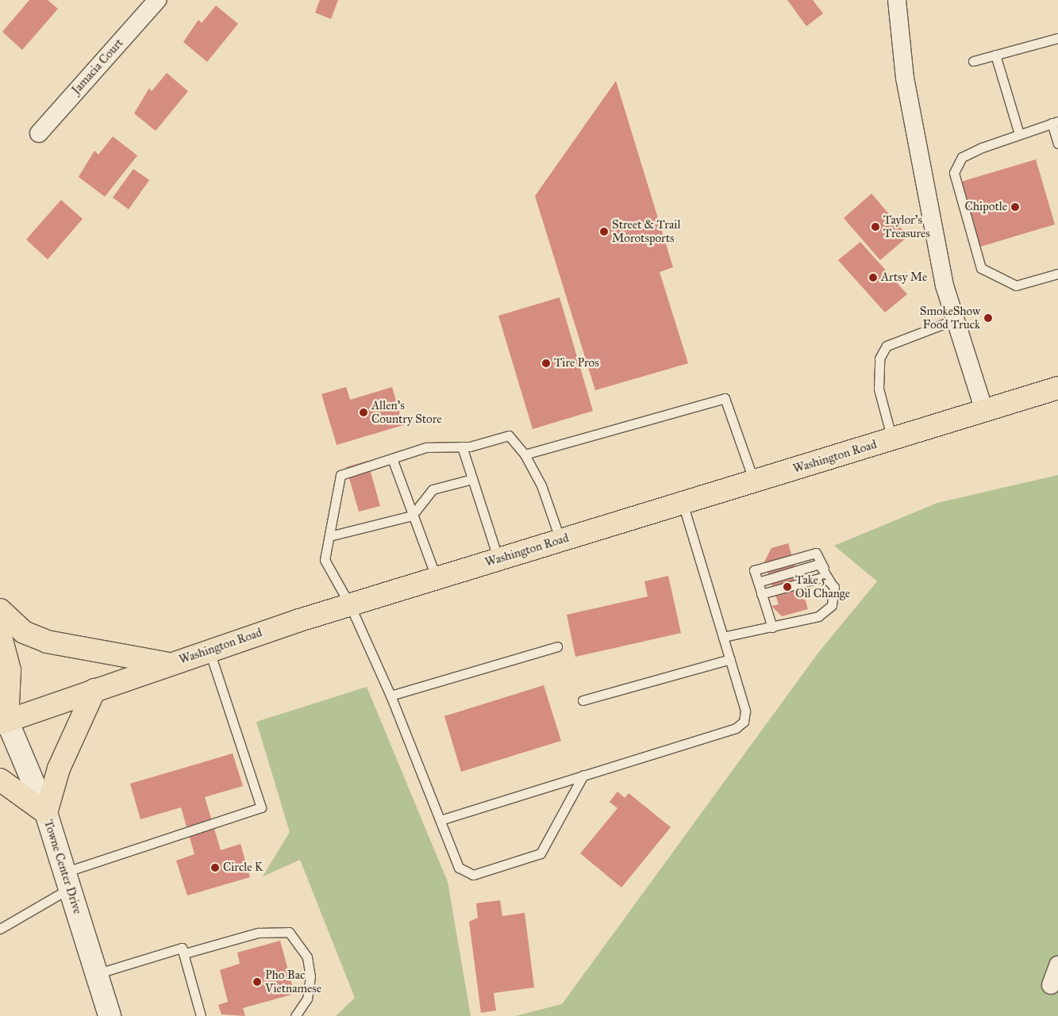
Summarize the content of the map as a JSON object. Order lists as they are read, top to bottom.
{
  "streets": {
    "main road": ["Washington Road", "Towne Center Drive"],
    "street": ["Jamacia Court"]
  },
  "crossings": [
    ["Washington Road", "Towne Center Drive"]
  ],
  "places": [
    "Chipotle",
    "Taylor's Treasures",
    "Street & Trail Morotsports",
    "Artsy Me",
    "SmokeShow Food Truck",
    "Tire Pros",
    "Allen's Country Store",
    "Take 5 Oil Change",
    "Circle K",
    "Pho Bac Vietnamese"
  ]
}
